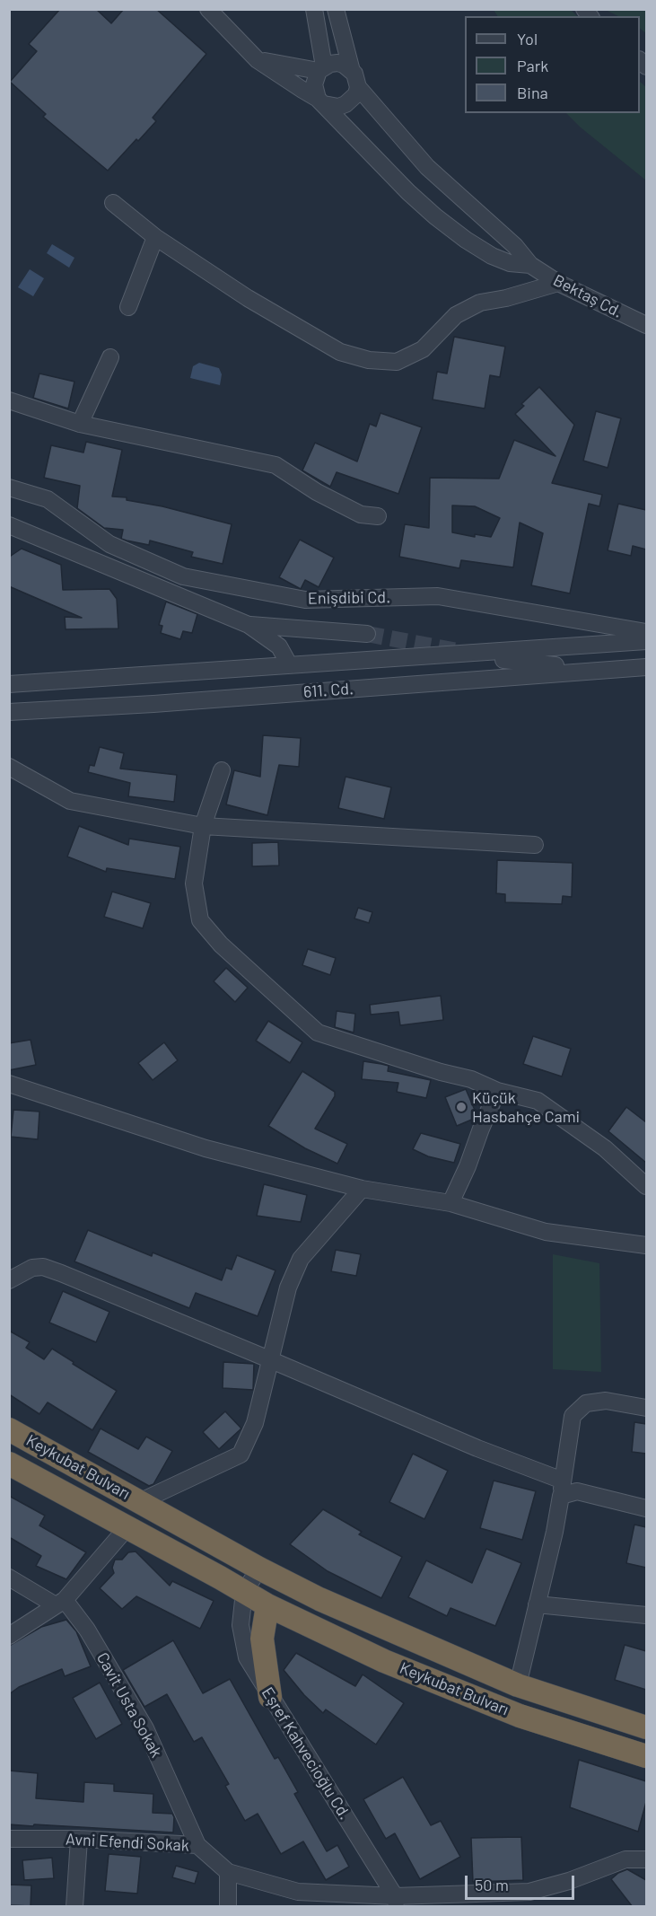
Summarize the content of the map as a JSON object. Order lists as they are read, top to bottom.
{
  "streets": {
    "highway": ["Keykubat Bulvarı"],
    "street": [
      "Bektaş Cd.",
      "Enişdibi Cd.",
      "611. Cd.",
      "Cavit Usta Sokak",
      "Eşref Kahvecioğlu Cd.",
      "Avni Efendi Sokak"
    ]
  },
  "crossings": [
    ["Keykubat Bulvarı", "Eşref Kahvecioğlu Cd."],
    ["Cavit Usta Sokak", "Avni Efendi Sokak"],
    ["Eşref Kahvecioğlu Cd.", "Avni Efendi Sokak"]
  ],
  "places": ["Küçük Hasbahçe Cami"],
  "legend": ["Yol", "Park", "Bina"],
  "scale_bar": "50 m"
}
